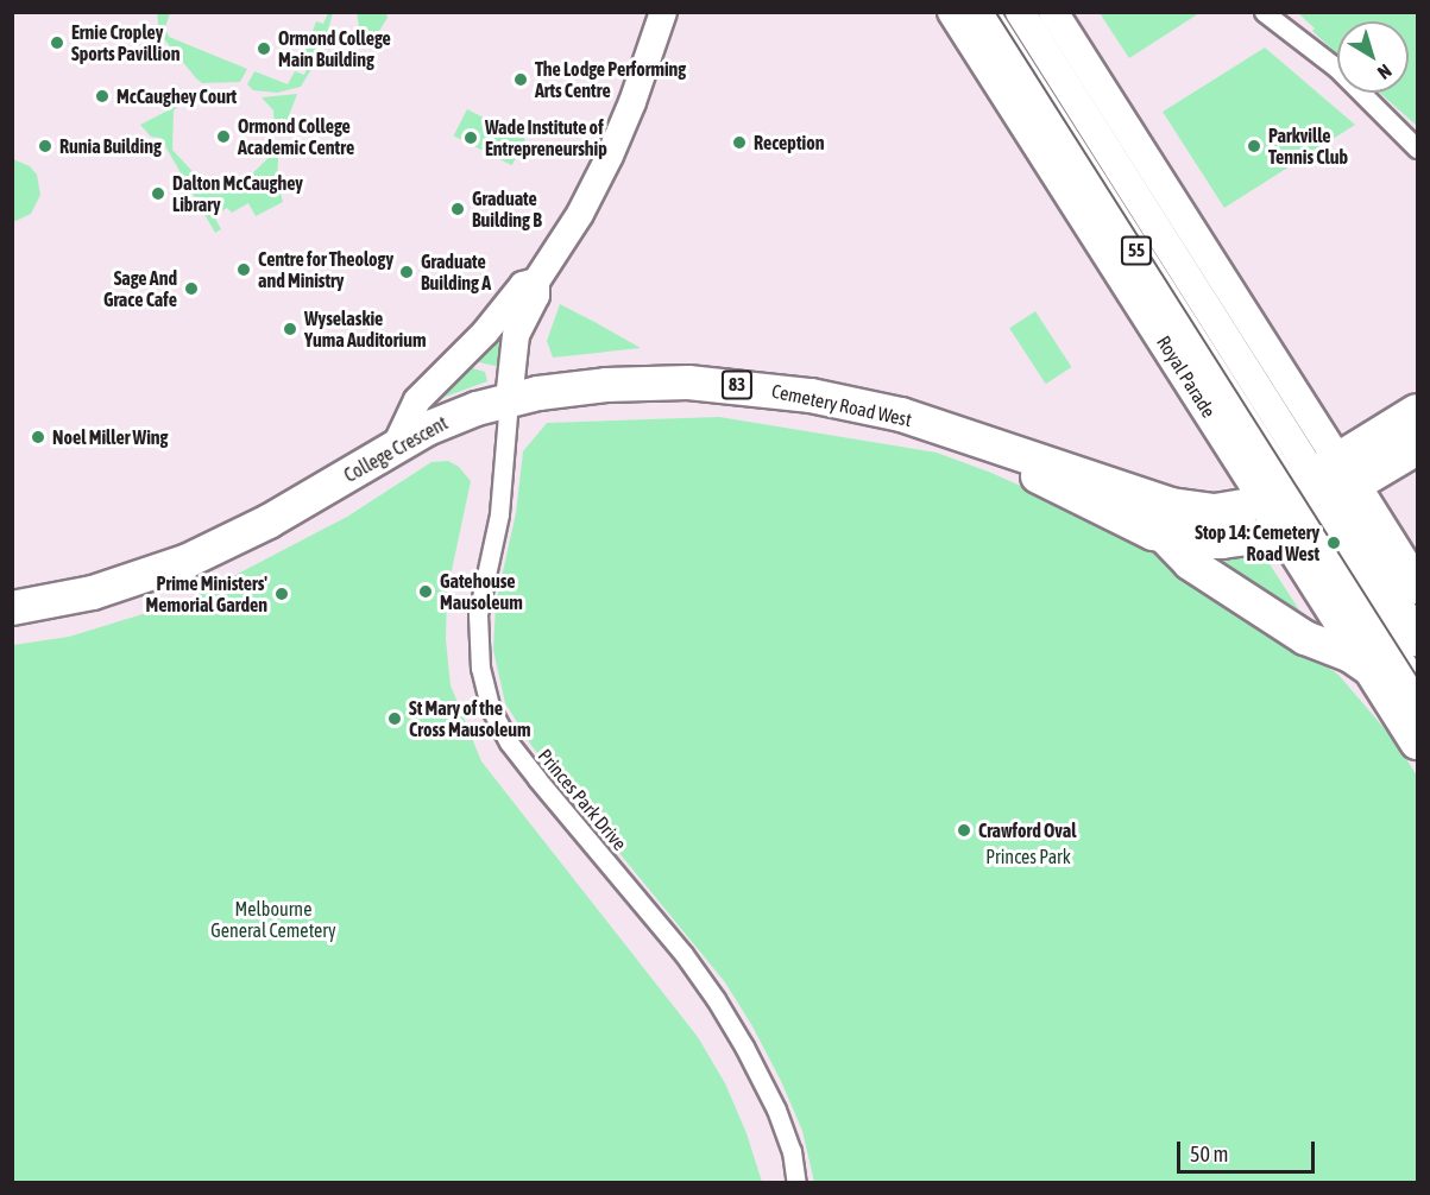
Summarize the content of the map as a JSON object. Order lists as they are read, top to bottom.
{
  "streets": {
    "highway": [
      "55",
      "Royal Parade",
      "83",
      "Cemetery Road West",
      "College Crescent"
    ],
    "street": ["Princes Park Drive"]
  },
  "crossings": [
    ["Royal Parade", "83"],
    ["Royal Parade", "Cemetery Road West"],
    ["83", "Cemetery Road West"],
    ["Cemetery Road West", "College Crescent"],
    ["Cemetery Road West", "Princes Park Drive"],
    ["College Crescent", "Princes Park Drive"]
  ],
  "parks": ["Princes Park", "Melbourne General Cemetery"],
  "places": [
    "Ernie Cropley Sports Pavillion",
    "Ormond College Main Building",
    "The Lodge Performing Arts Centre",
    "McCaughey Court",
    "Ormond College Academic Centre",
    "Wade Institute of Entrepreneurship",
    "Reception",
    "Runia Building",
    "Parkville Tennis Club",
    "Dalton McCaughey Library",
    "Graduate Building B",
    "Centre for Theology and Ministry",
    "Graduate Building A",
    "Sage And Grace Cafe",
    "Wyselaskie Yuma Auditorium",
    "Noel Miller Wing",
    "Stop 14: Cemetery Road West",
    "Gatehouse Mausoleum",
    "Prime Ministers' Memorial Garden",
    "St Mary of the Cross Mausoleum",
    "Crawford Oval"
  ],
  "scale_bar": "50 m",
  "north": "bottom right"
}
